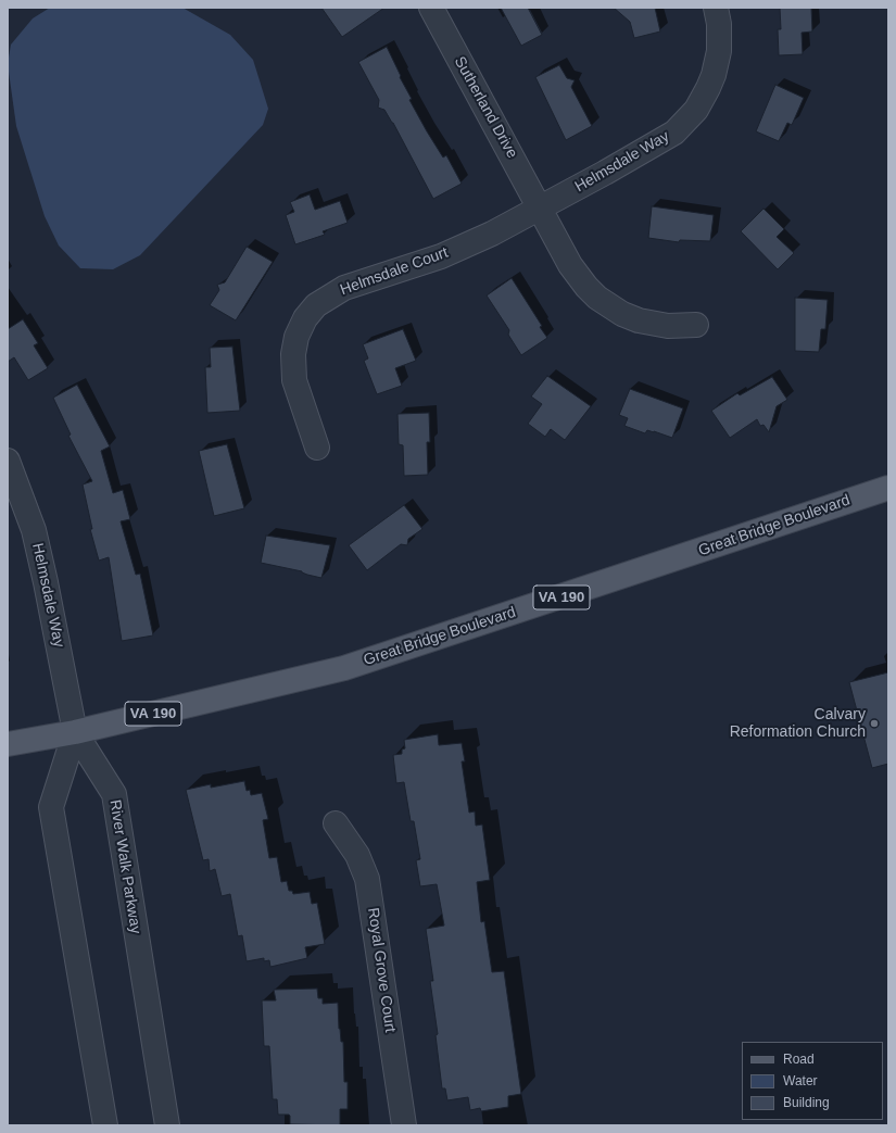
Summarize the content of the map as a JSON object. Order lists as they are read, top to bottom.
{
  "streets": {
    "main road": ["Great Bridge Boulevard", "VA 190"],
    "street": [
      "Sutherland Drive",
      "Helmsdale Way",
      "Helmsdale Court",
      "River Walk Parkway",
      "Royal Grove Court"
    ]
  },
  "crossings": [
    ["Sutherland Drive", "Helmsdale Way"],
    ["Sutherland Drive", "Helmsdale Court"],
    ["Helmsdale Way", "Helmsdale Court"],
    ["Helmsdale Way", "Great Bridge Boulevard"],
    ["Helmsdale Way", "River Walk Parkway"],
    ["Great Bridge Boulevard", "River Walk Parkway"]
  ],
  "places": ["Calvary Reformation Church"],
  "legend": ["Road", "Water", "Building"]
}
